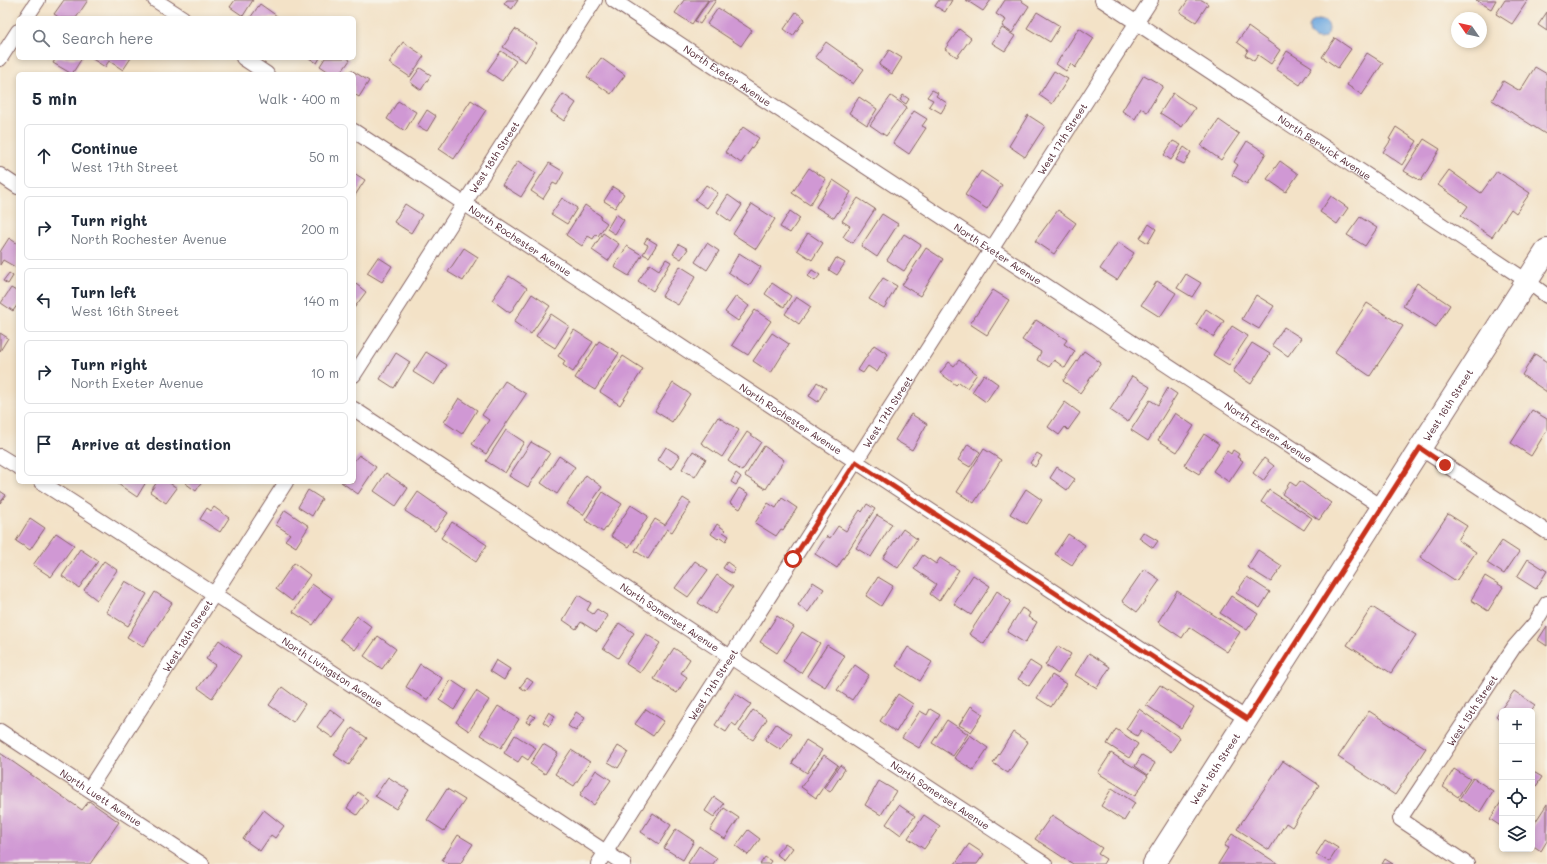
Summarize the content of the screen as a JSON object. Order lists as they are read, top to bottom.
{
  "streets": {
    "main road": ["West 16th Street"],
    "street": [
      "North Exeter Avenue",
      "West 17th Street",
      "North Berwick Avenue",
      "West 18th Street",
      "North Rochester Avenue",
      "North Somerset Avenue",
      "North Livingston Avenue",
      "West 15th Street",
      "North Luett Avenue"
    ]
  },
  "crossings": [
    ["North Exeter Avenue", "West 17th Street"],
    ["North Exeter Avenue", "West 16th Street"],
    ["West 17th Street", "North Berwick Avenue"],
    ["West 17th Street", "North Rochester Avenue"],
    ["West 17th Street", "North Somerset Avenue"],
    ["West 17th Street", "North Livingston Avenue"],
    ["North Berwick Avenue", "West 16th Street"],
    ["West 18th Street", "North Rochester Avenue"],
    ["West 18th Street", "North Livingston Avenue"],
    ["West 18th Street", "North Luett Avenue"],
    ["North Rochester Avenue", "West 16th Street"]
  ],
  "north": "top left",
  "page": {
    "search": "Search here",
    "heading": ["5 min", "Walk · 400 m"],
    "list": [
      ["Continue", "West 17th Street", "50 m"],
      ["Turn right", "North Rochester Avenue", "200 m"],
      ["Turn left", "West 16th Street", "140 m"],
      ["Turn right", "North Exeter Avenue", "10 m"],
      "Arrive at destination"
    ],
    "map_buttons": ["+", "−"]
  }
}
